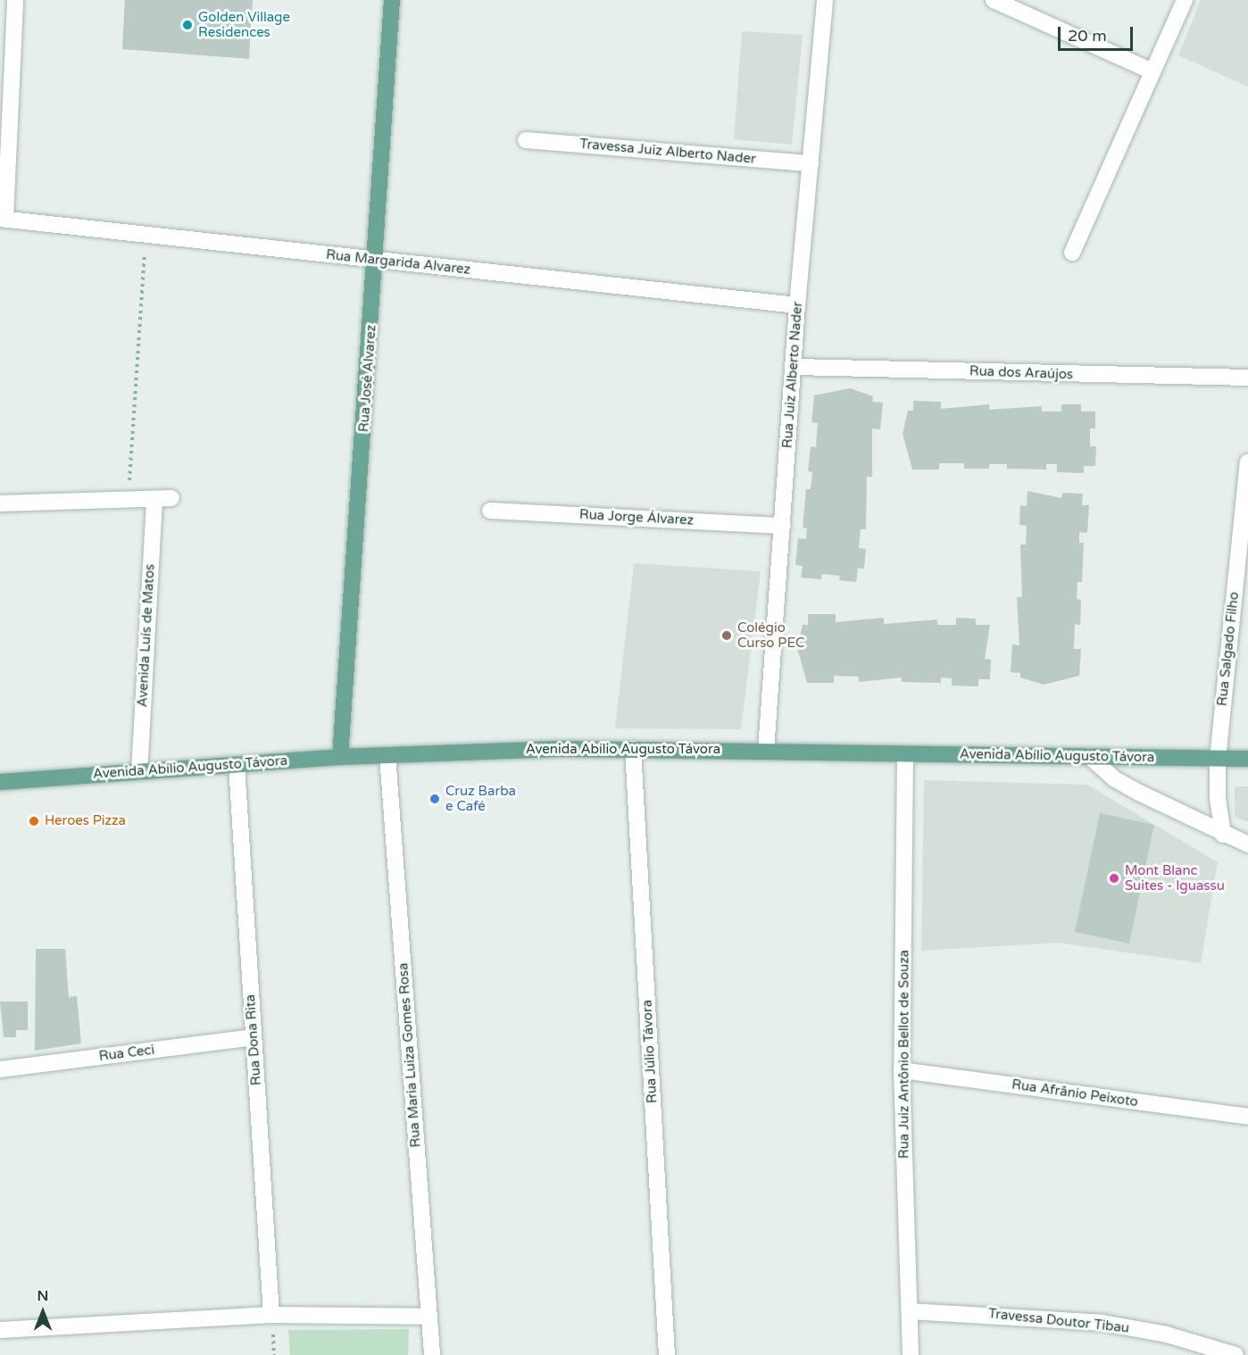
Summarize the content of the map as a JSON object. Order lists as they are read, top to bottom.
{
  "streets": {
    "main road": ["Rua José Alvarez", "Avenida Abílio Augusto Távora"],
    "street": [
      "Travessa Juiz Alberto Nader",
      "Rua Margarida Alvarez",
      "Rua dos Araújos",
      "Rua Juiz Alberto Nader",
      "Rua Jorge Álvarez",
      "Avenida Luís de Matos",
      "Rua Salgado Filho",
      "Rua Dona Rita",
      "Rua Júlio Távora",
      "Rua Ceci",
      "Rua Juiz Antônio Bellot de Souza",
      "Rua Maria Luiza Gomes Rosa",
      "Rua Afrânio Peixoto",
      "Travessa Doutor Tibau"
    ]
  },
  "crossings": [
    ["Travessa Juiz Alberto Nader", "Rua Juiz Alberto Nader"],
    ["Rua Margarida Alvarez", "Rua Juiz Alberto Nader"],
    ["Rua Margarida Alvarez", "Rua José Alvarez"],
    ["Rua dos Araújos", "Rua Juiz Alberto Nader"],
    ["Rua Juiz Alberto Nader", "Rua Jorge Álvarez"],
    ["Rua Juiz Alberto Nader", "Avenida Abílio Augusto Távora"],
    ["Rua José Alvarez", "Avenida Abílio Augusto Távora"],
    ["Avenida Luís de Matos", "Avenida Abílio Augusto Távora"],
    ["Rua Salgado Filho", "Avenida Abílio Augusto Távora"],
    ["Avenida Abílio Augusto Távora", "Rua Dona Rita"],
    ["Avenida Abílio Augusto Távora", "Rua Júlio Távora"],
    ["Avenida Abílio Augusto Távora", "Rua Juiz Antônio Bellot de Souza"],
    ["Avenida Abílio Augusto Távora", "Rua Maria Luiza Gomes Rosa"],
    ["Rua Dona Rita", "Rua Ceci"],
    ["Rua Juiz Antônio Bellot de Souza", "Rua Afrânio Peixoto"],
    ["Rua Juiz Antônio Bellot de Souza", "Travessa Doutor Tibau"]
  ],
  "places": [
    "Golden Village Residences",
    "Colégio Curso PEC",
    "Cruz Barba e Café",
    "Heroes Pizza",
    "Mont Blanc Suites - Iguassu"
  ],
  "scale_bar": "20 m",
  "north": "top"
}
